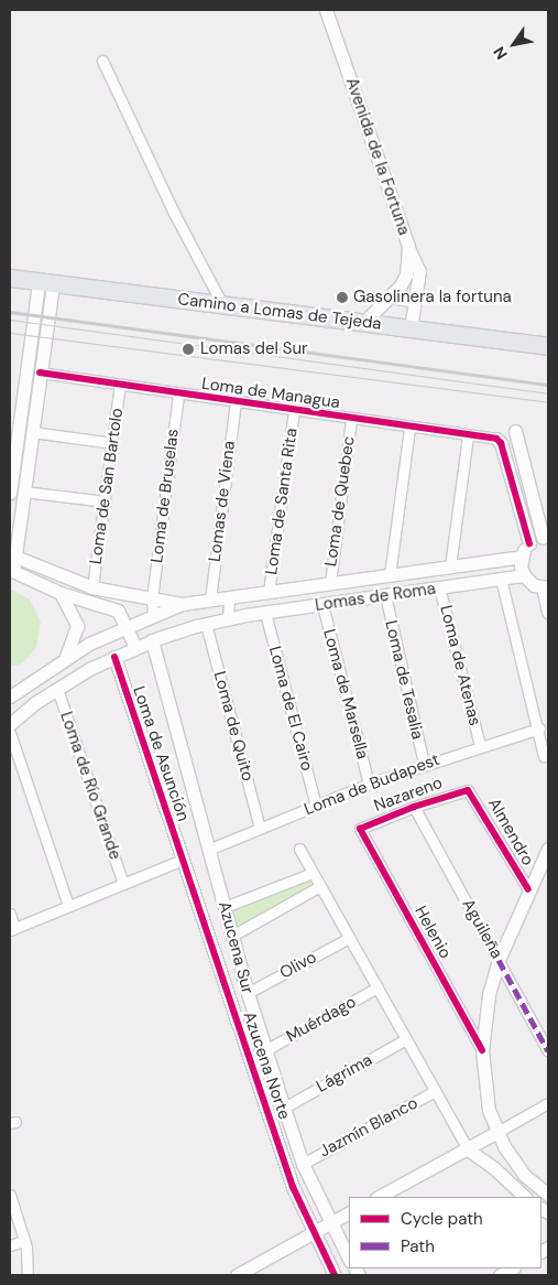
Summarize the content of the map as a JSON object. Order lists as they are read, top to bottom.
{
  "streets": {
    "main road": ["Camino a Lomas de Tejeda"],
    "street": [
      "Avenida de la Fortuna",
      "Loma de Managua",
      "Loma de San Bartolo",
      "Loma de Bruselas",
      "Lomas de Viena",
      "Loma de Santa Rita",
      "Loma de Quebec",
      "Lomas de Roma",
      "Loma de Atenas",
      "Loma de Tesalia",
      "Loma de Marsella",
      "Loma de El Cairo",
      "Loma de Quito",
      "Loma de Asunción",
      "Loma de Budapest",
      "Loma de Río Grande",
      "Nazareno",
      "Almendro",
      "Aguileña",
      "Helenio",
      "Azucena Sur",
      "Olivo",
      "Muérdago",
      "Azucena Norte",
      "Lágrima",
      "Jazmín Blanco"
    ]
  },
  "crossings": [
    ["Avenida de la Fortuna", "Camino a Lomas de Tejeda"],
    ["Loma de Managua", "Loma de San Bartolo"],
    ["Loma de Managua", "Loma de Bruselas"],
    ["Loma de Managua", "Lomas de Viena"],
    ["Loma de Managua", "Loma de Santa Rita"],
    ["Loma de Managua", "Loma de Quebec"],
    ["Loma de Bruselas", "Lomas de Roma"],
    ["Lomas de Viena", "Lomas de Roma"],
    ["Loma de Santa Rita", "Lomas de Roma"],
    ["Loma de Quebec", "Lomas de Roma"],
    ["Lomas de Roma", "Loma de Atenas"],
    ["Lomas de Roma", "Loma de Tesalia"],
    ["Lomas de Roma", "Loma de Marsella"],
    ["Lomas de Roma", "Loma de El Cairo"],
    ["Lomas de Roma", "Loma de Quito"],
    ["Lomas de Roma", "Loma de Asunción"],
    ["Lomas de Roma", "Loma de Río Grande"],
    ["Lomas de Roma", "Azucena Sur"],
    ["Loma de Atenas", "Loma de Budapest"],
    ["Loma de Tesalia", "Loma de Budapest"],
    ["Loma de Marsella", "Loma de Budapest"],
    ["Loma de El Cairo", "Loma de Budapest"],
    ["Loma de Quito", "Loma de Budapest"],
    ["Loma de Asunción", "Azucena Norte"],
    ["Loma de Budapest", "Azucena Sur"],
    ["Nazareno", "Almendro"],
    ["Nazareno", "Aguileña"],
    ["Nazareno", "Helenio"],
    ["Azucena Sur", "Olivo"],
    ["Azucena Sur", "Muérdago"],
    ["Azucena Sur", "Lágrima"],
    ["Azucena Sur", "Jazmín Blanco"]
  ],
  "places": ["Gasolinera la fortuna", "Lomas del Sur"],
  "legend": ["Cycle path", "Path"],
  "north": "bottom left"
}
